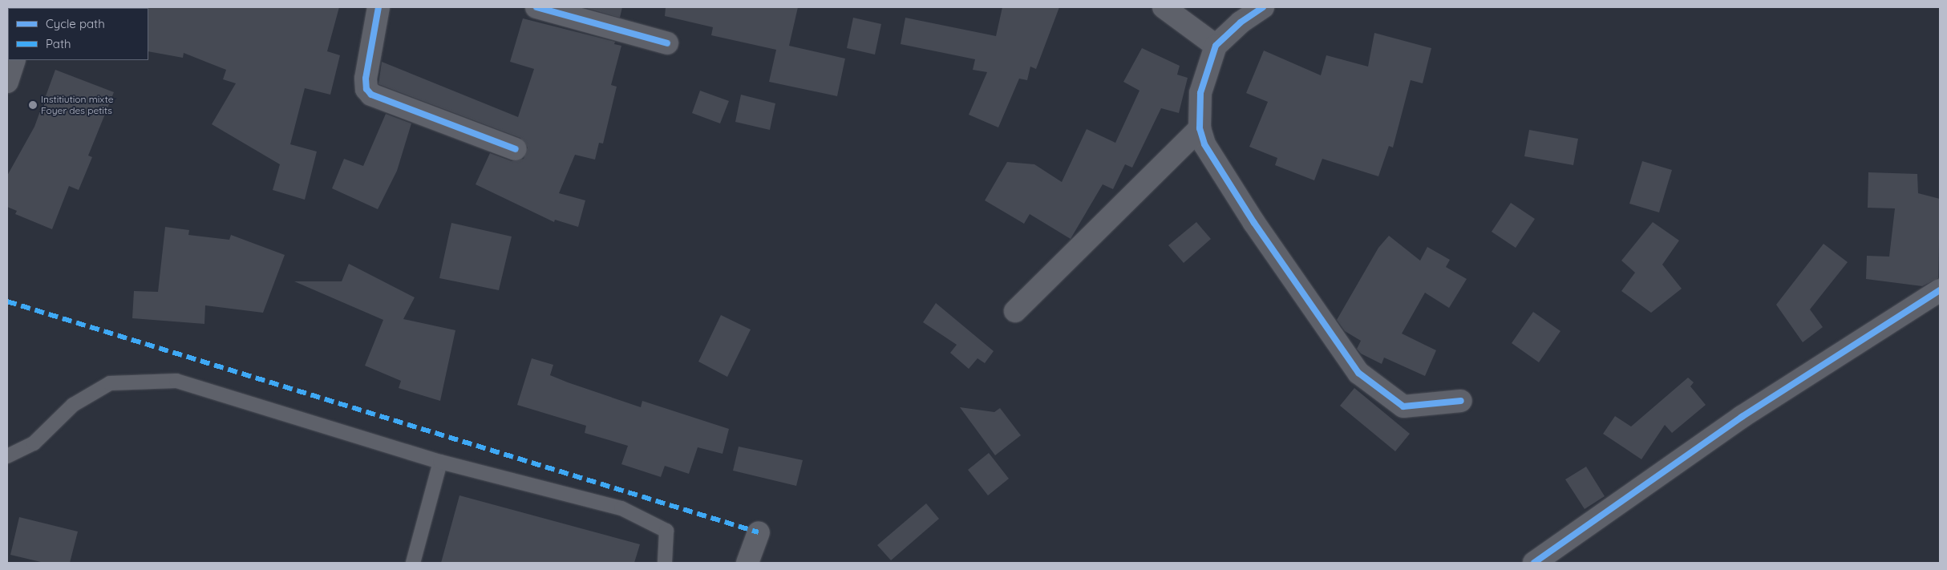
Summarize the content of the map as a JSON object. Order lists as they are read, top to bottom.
{
  "places": ["Institiution mixte Foyer des petits"],
  "legend": ["Cycle path", "Path"]
}
